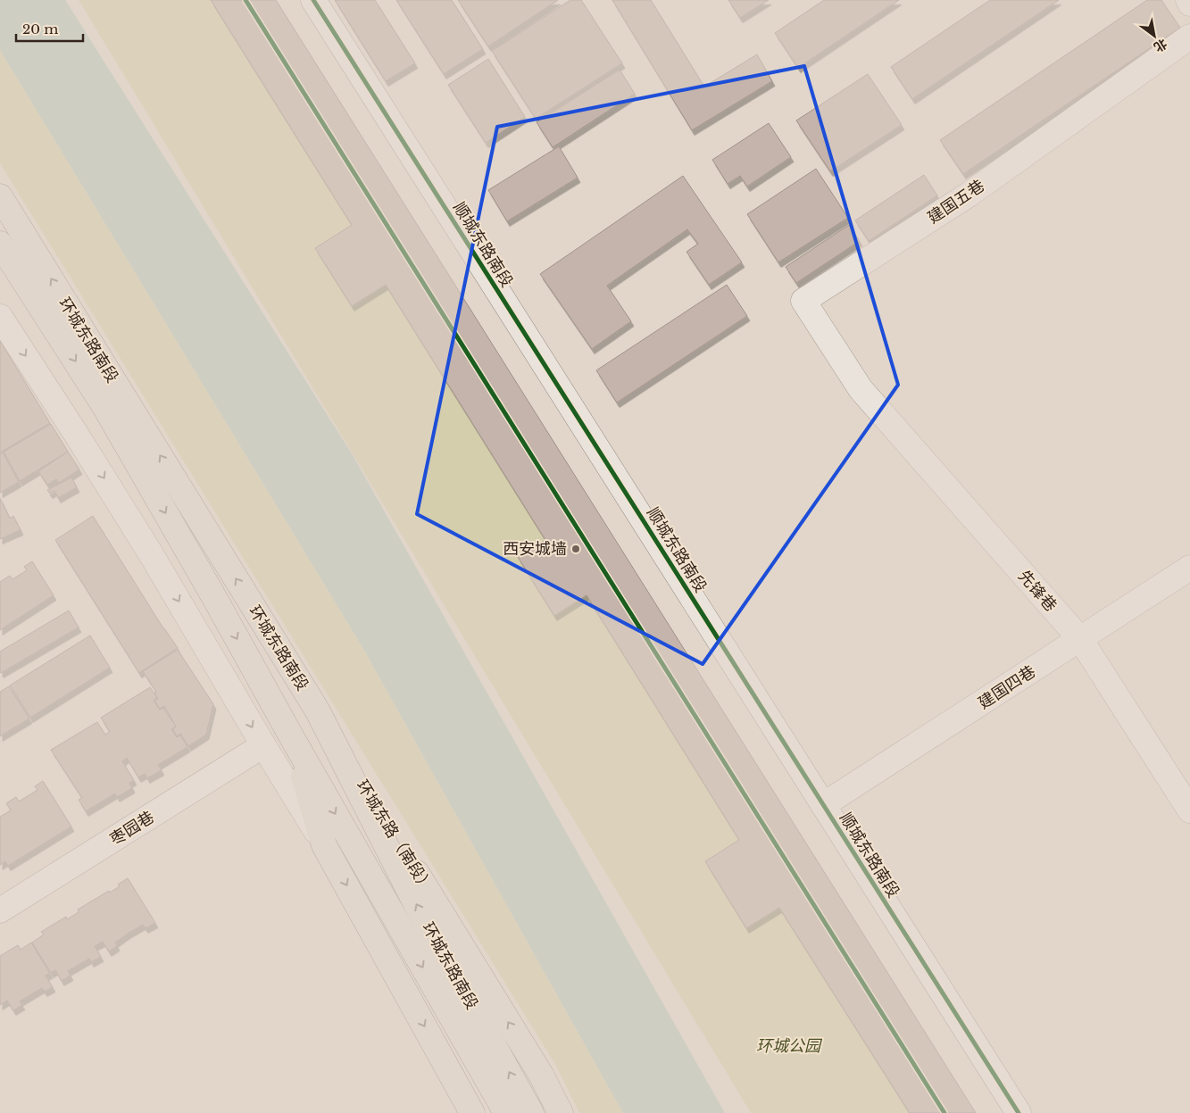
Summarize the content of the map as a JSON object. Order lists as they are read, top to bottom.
{
  "streets": {
    "main road": ["环城东路南段", "环城东路（南段）"],
    "street": [
      "建国五巷",
      "顺城东路南段",
      "先锋巷",
      "建国四巷",
      "枣园巷"
    ]
  },
  "crossings": [
    ["建国五巷", "先锋巷"],
    ["顺城东路南段", "建国四巷"],
    ["环城东路南段", "环城东路（南段）"],
    ["先锋巷", "建国四巷"]
  ],
  "parks": ["环城公园"],
  "places": ["西安城墙"],
  "scale_bar": "20 m",
  "north": "bottom right"
}
